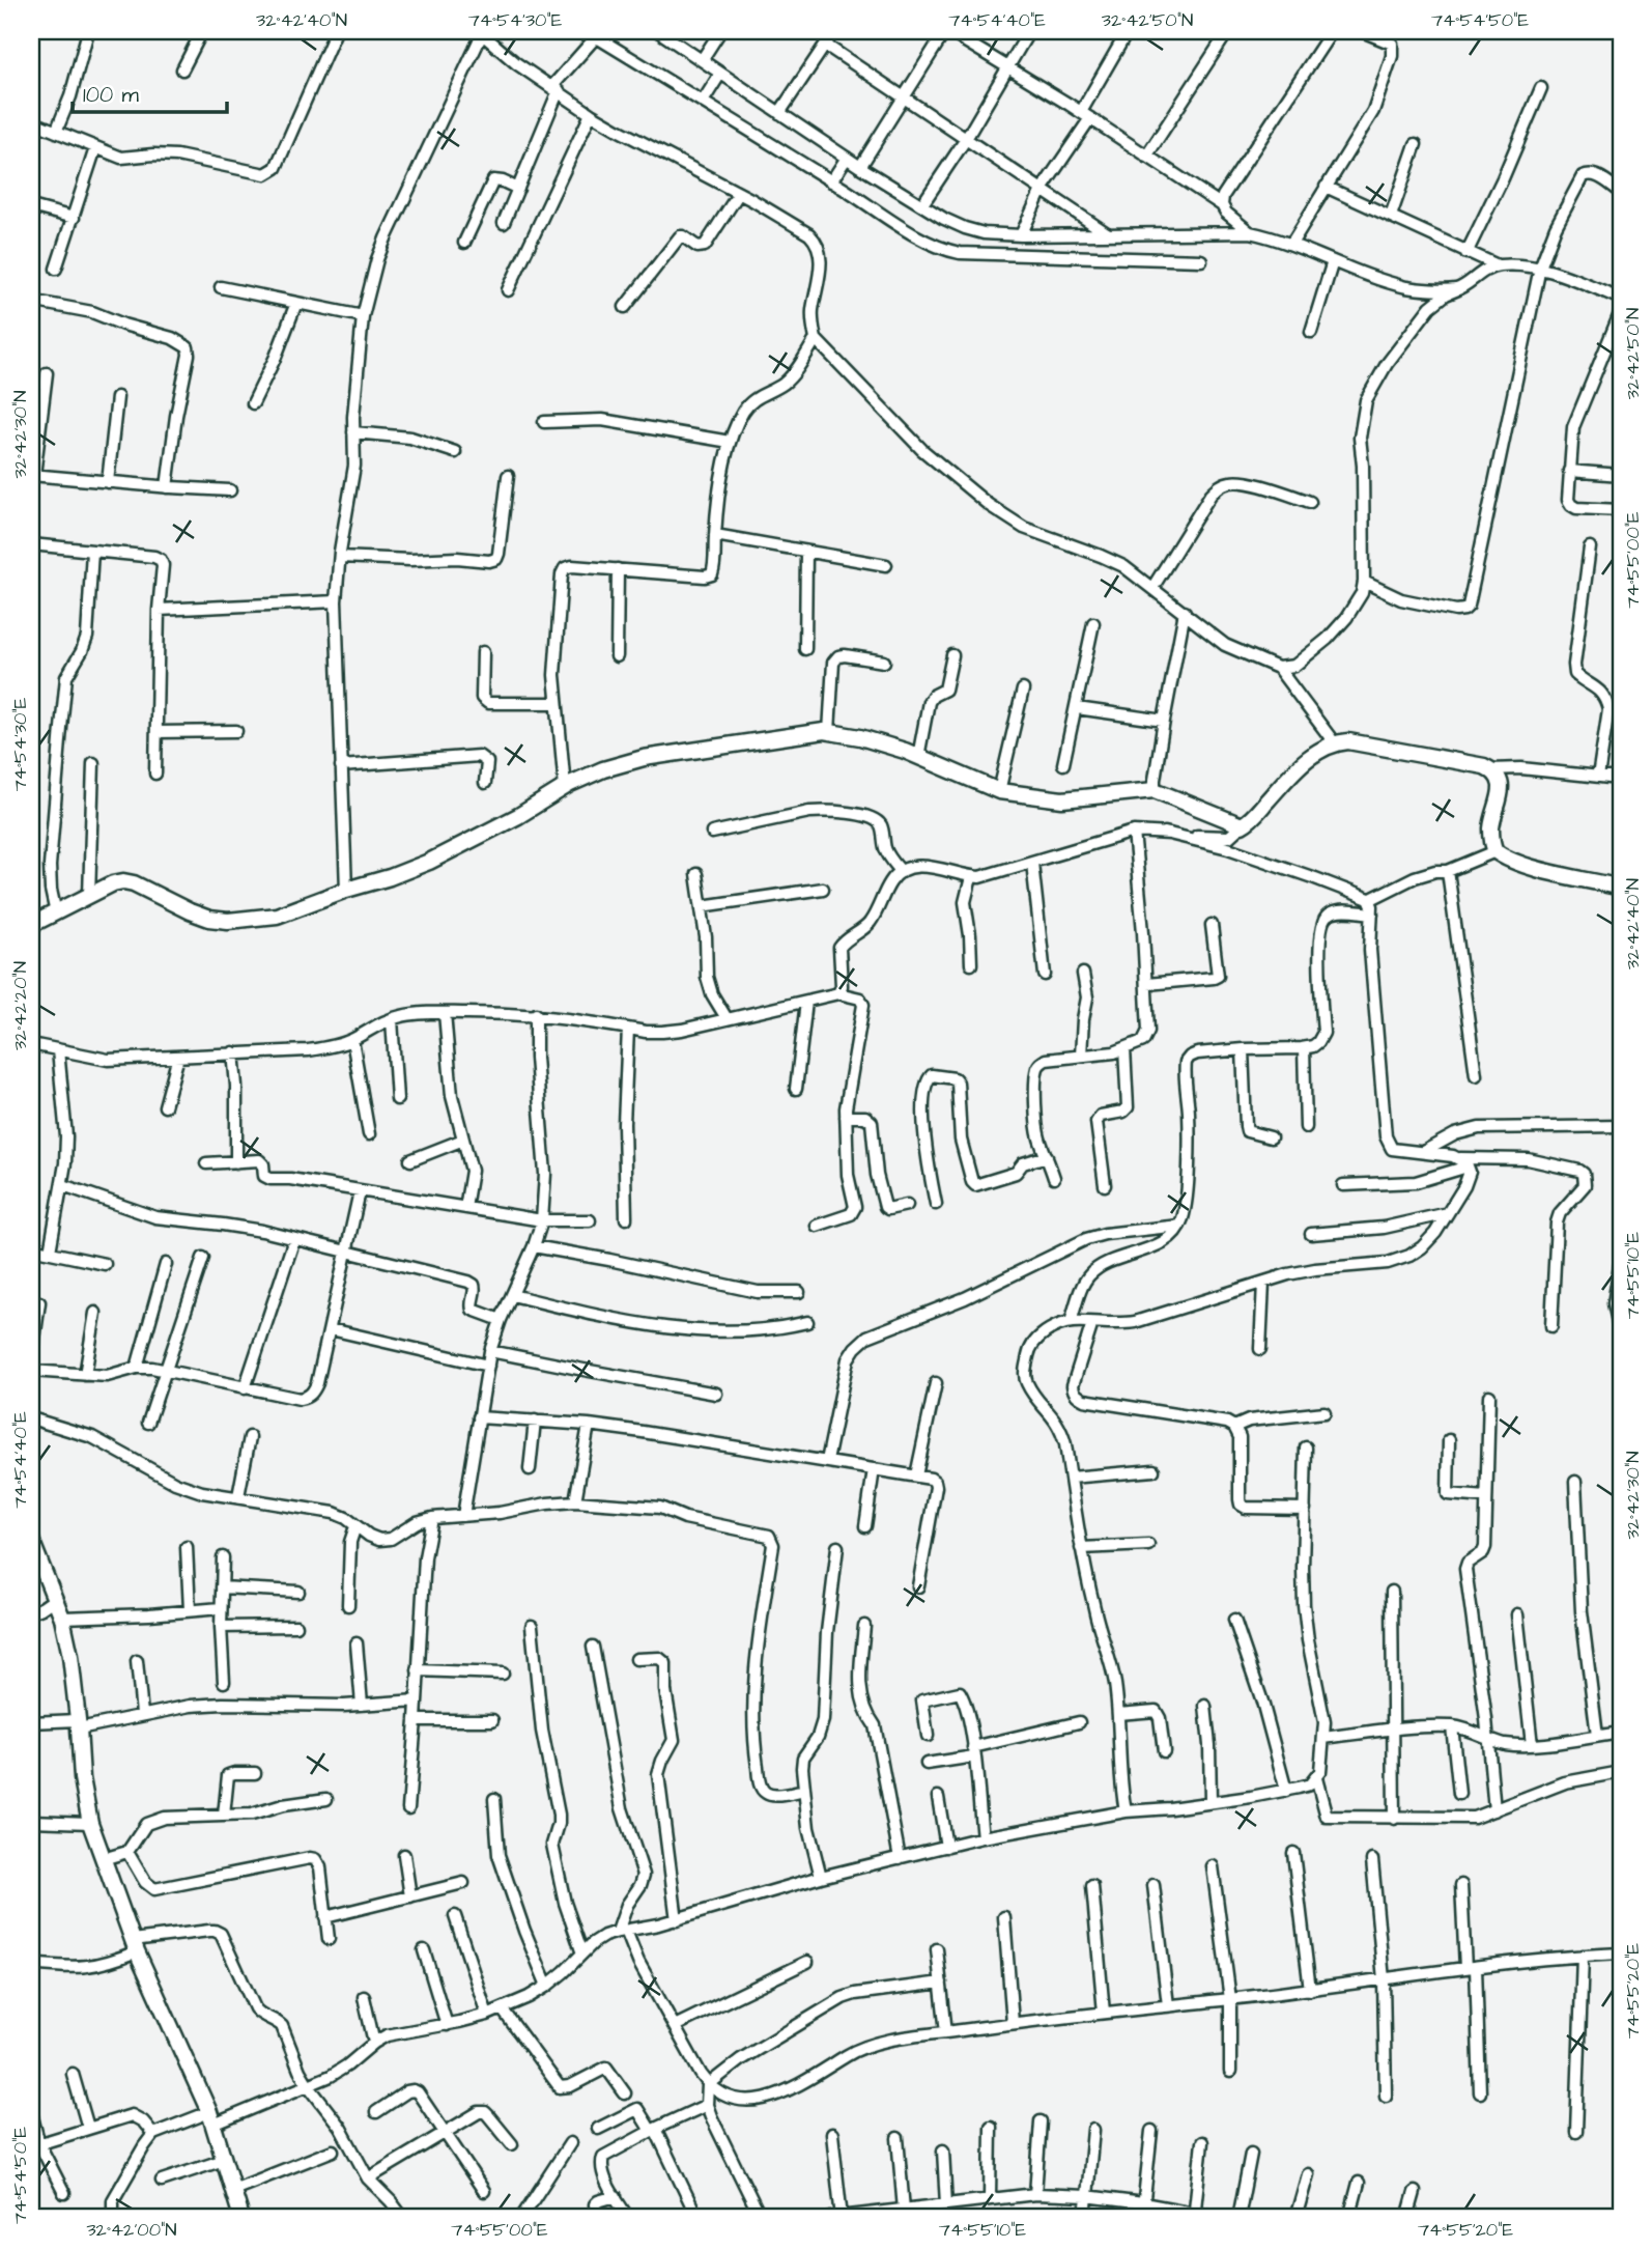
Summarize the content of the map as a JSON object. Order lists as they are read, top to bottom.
{
  "scale_bar": "100 m",
  "coordinates": [
    "32°42'40\"N",
    "74°54'30\"E",
    "74°54'40\"E",
    "32°42'50\"N",
    "74°54'50\"E",
    "32°42'30\"N",
    "74°55'00\"E",
    "32°42'20\"N",
    "74°55'10\"E",
    "74°55'20\"E",
    "32°42'00\"N"
  ]
}
